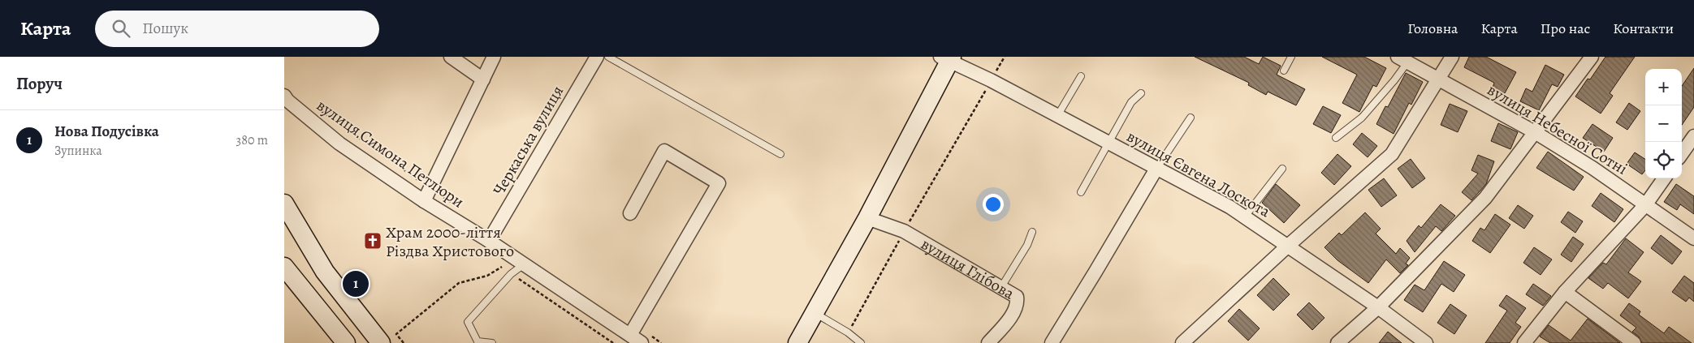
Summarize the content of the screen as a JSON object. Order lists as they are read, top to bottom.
{
  "streets": {
    "street": [
      "вулиця Небесної Сотні",
      "Черкаська вулиця",
      "вулиця Симона Петлюри",
      "вулиця Євгена Лоскота",
      "вулиця Глібова"
    ]
  },
  "crossings": [
    ["Черкаська вулиця", "вулиця Симона Петлюри"]
  ],
  "places": {
    "church": ["Храм 2000-ліття Різдва Христового"]
  },
  "page": {
    "header": "Карта",
    "search": "Пошук",
    "nav": [
      "Головна",
      "Карта",
      "Про нас",
      "Контакти"
    ],
    "heading": "Поруч",
    "map_buttons": ["+", "−"],
    "list": [
      {
        "mark": "1",
        "name": "Нова Подусівка",
        "note": "Зупинка",
        "value": "380 m"
      }
    ],
    "pins": "1"
  }
}
